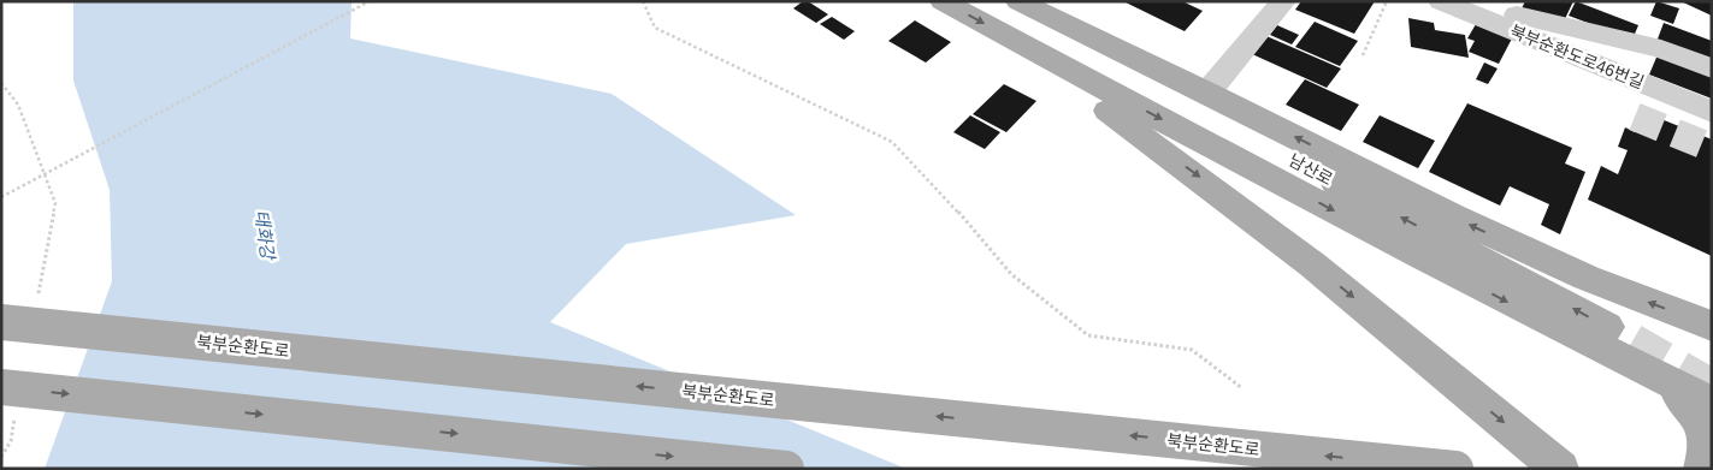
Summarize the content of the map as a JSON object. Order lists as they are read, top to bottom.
{
  "streets": {
    "main road": ["남산로", "북부순환도로"],
    "street": ["북부순환도로46번길"]
  },
  "water": ["태화강"]
}
